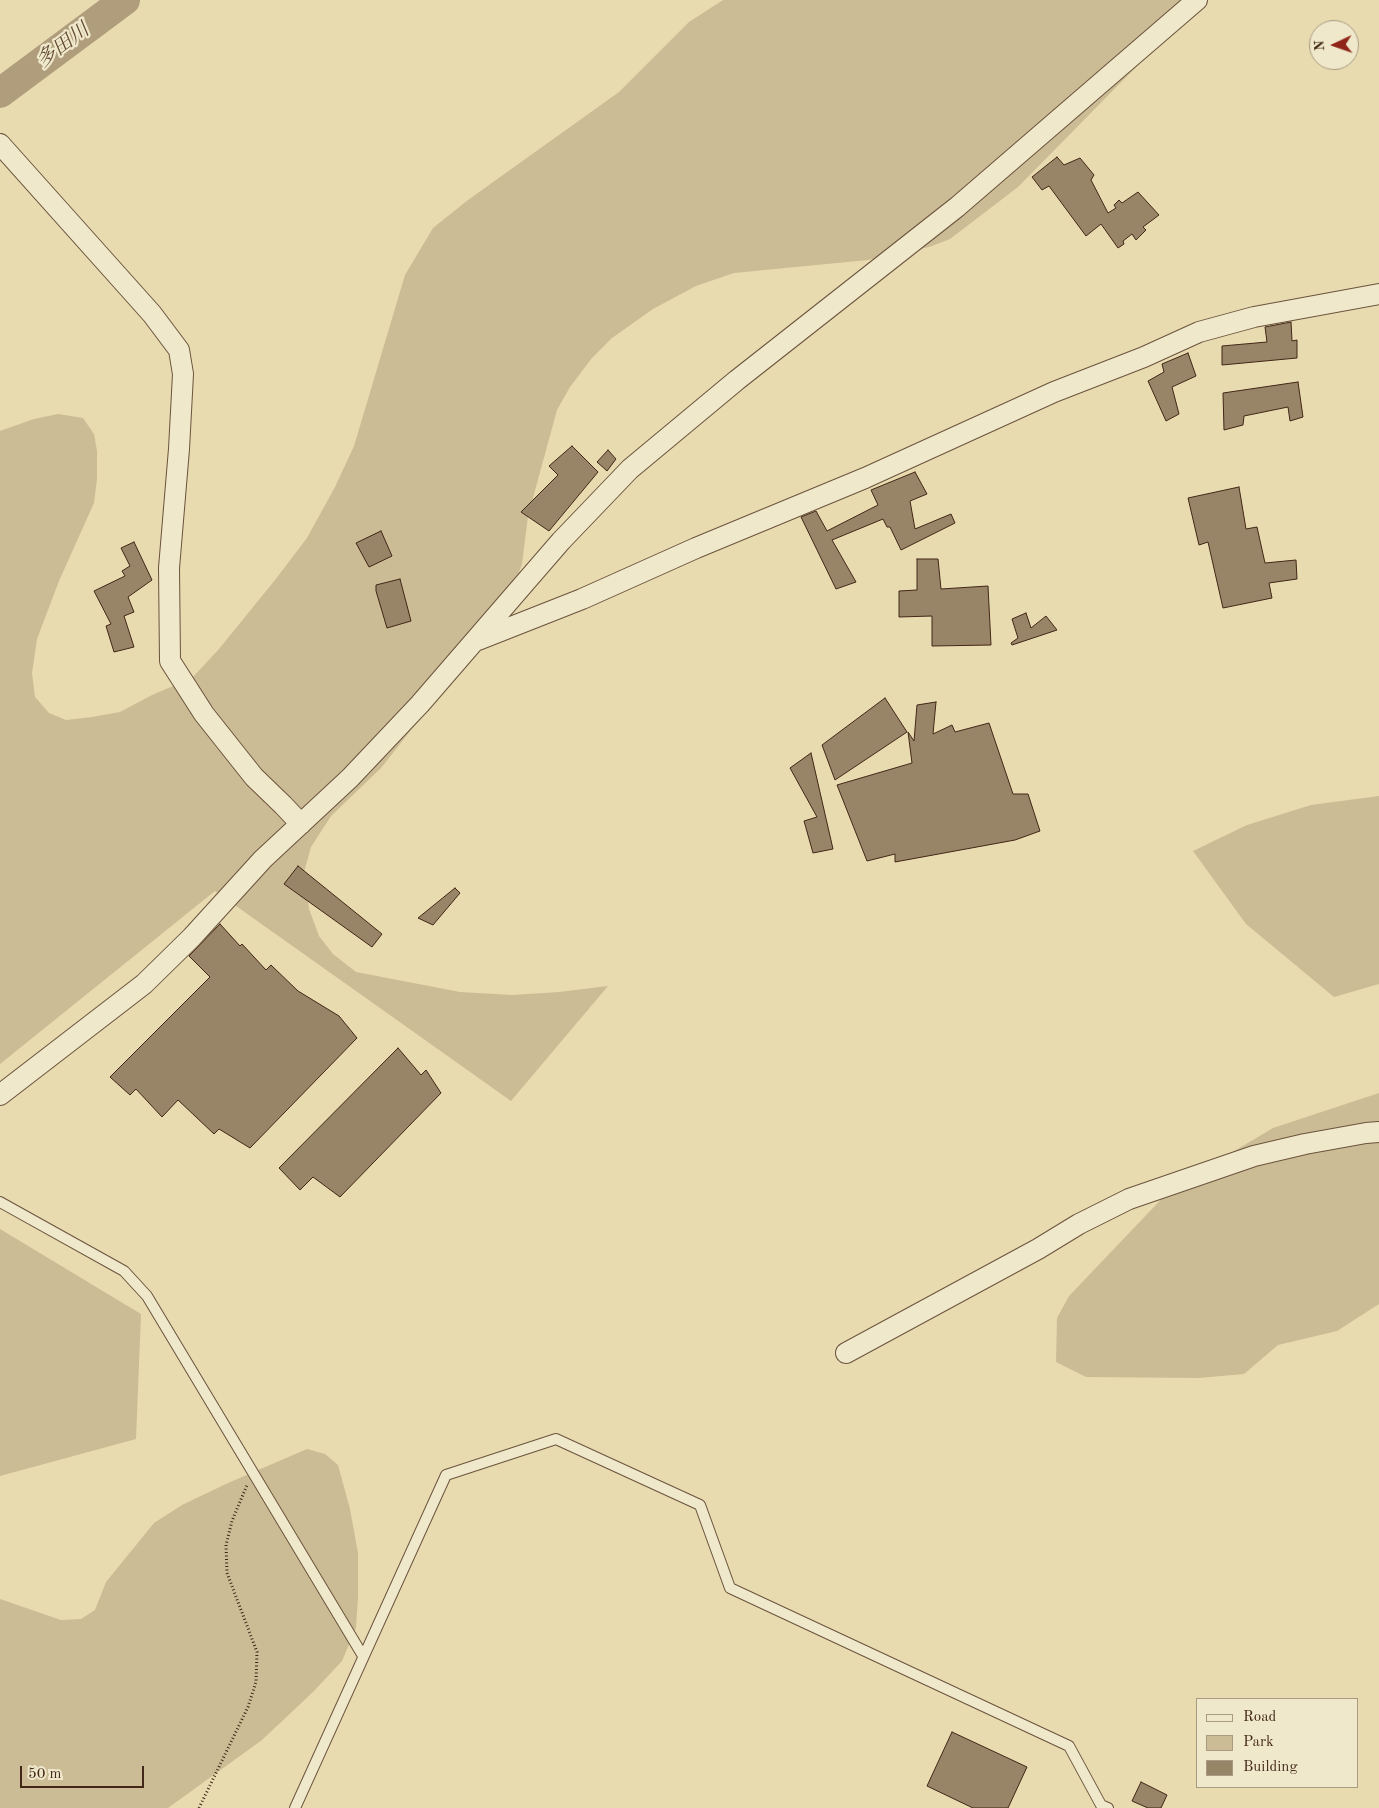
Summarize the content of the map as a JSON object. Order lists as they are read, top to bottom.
{
  "water": ["多田川"],
  "legend": ["Road", "Park", "Building"],
  "scale_bar": "50 m",
  "north": "left"
}
